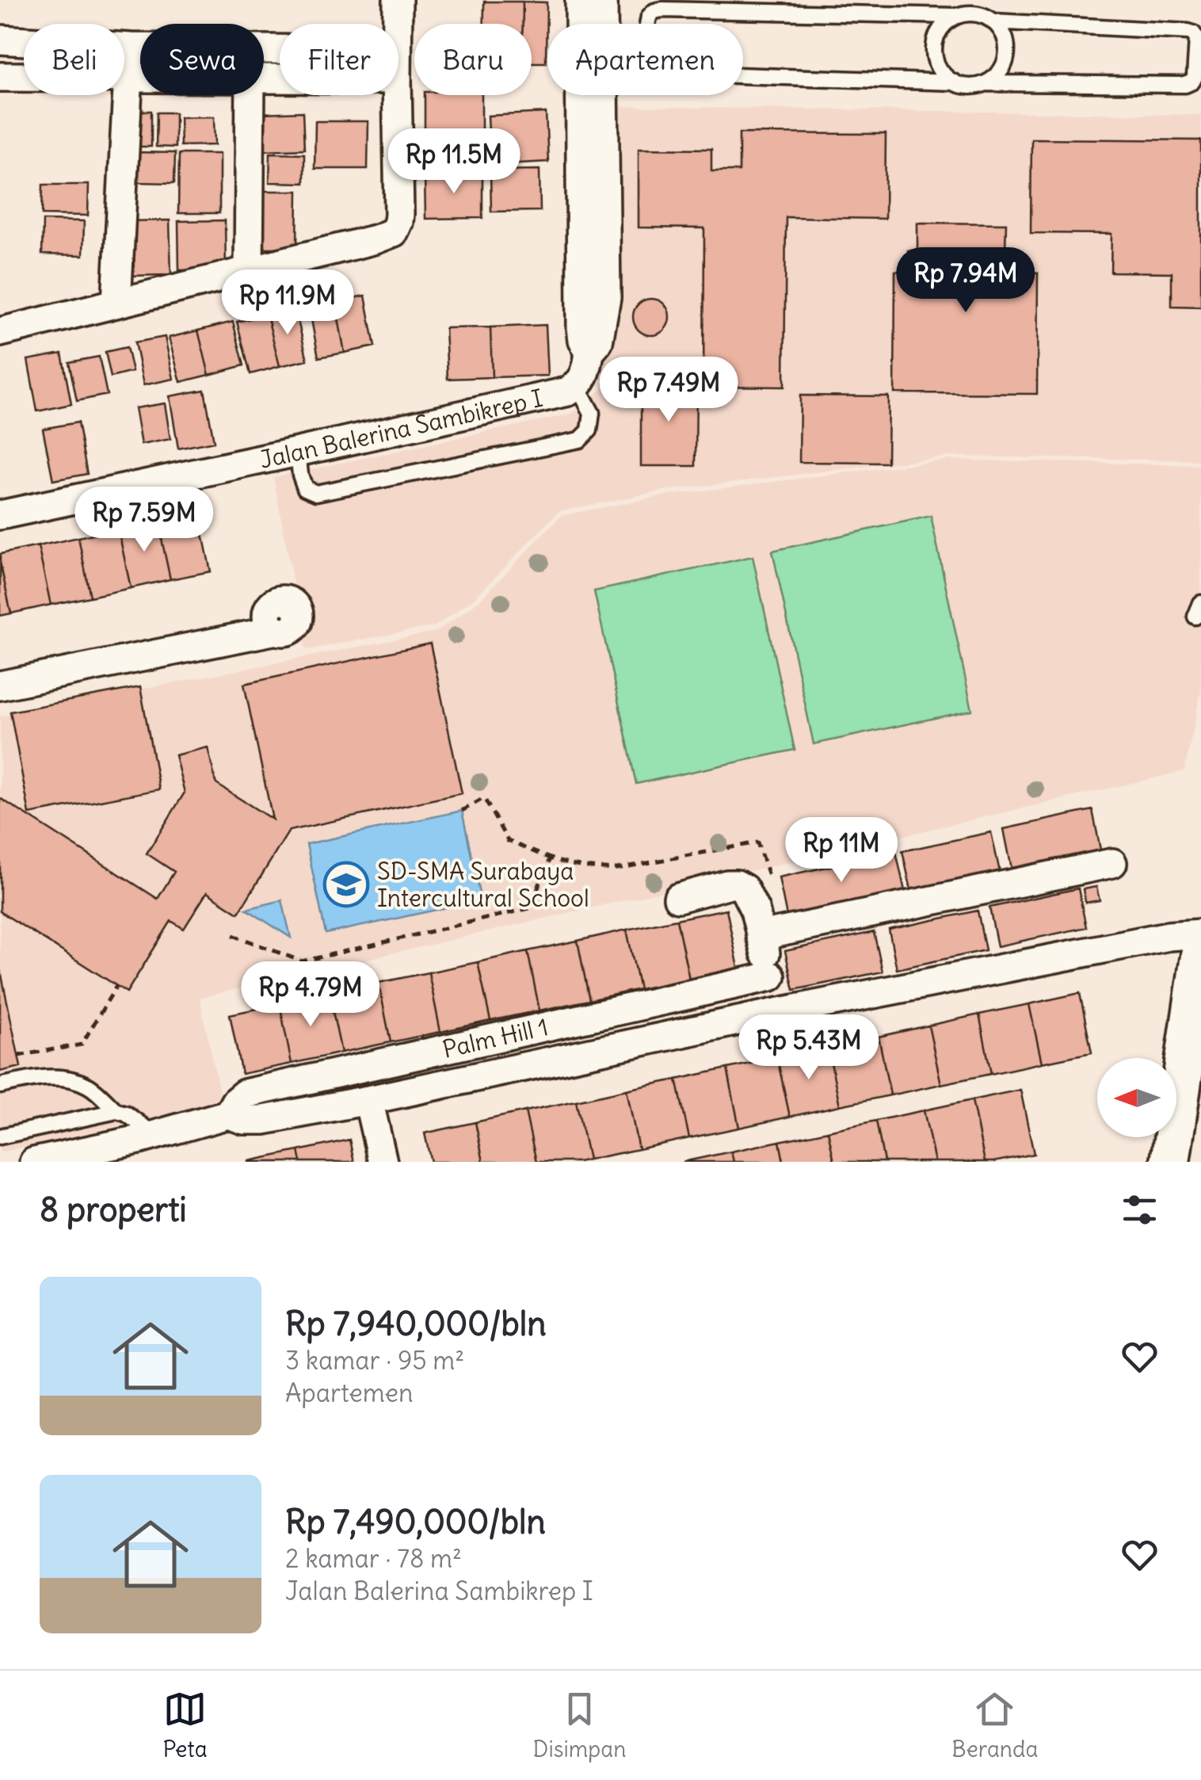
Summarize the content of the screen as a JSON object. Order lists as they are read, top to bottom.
{
  "streets": {
    "street": ["Jalan Balerina Sambikrep I", "Palm Hill 1"]
  },
  "places": {
    "school or university": ["SD-SMA Surabaya Intercultural School"]
  },
  "north": "left",
  "page": {
    "chip": [
      "Beli",
      "Sewa",
      "Filter",
      "Baru",
      "Apartemen"
    ],
    "price": [
      "Rp 11.5M",
      "Rp 7.94M",
      "Rp 11.9M",
      "Rp 7.49M",
      "Rp 7.59M",
      "Rp 11M",
      "Rp 4.79M",
      "Rp 5.43M"
    ],
    "heading": "8 properti",
    "list": [
      {
        "name": "Rp 7,940,000/bln",
        "note": "3 kamar · 95 m² · Apartemen"
      },
      {
        "name": "Rp 7,490,000/bln",
        "note": "2 kamar · 78 m² · Jalan Balerina Sambikrep I"
      }
    ],
    "tabs": ["Peta", "Disimpan", "Beranda"]
  }
}
